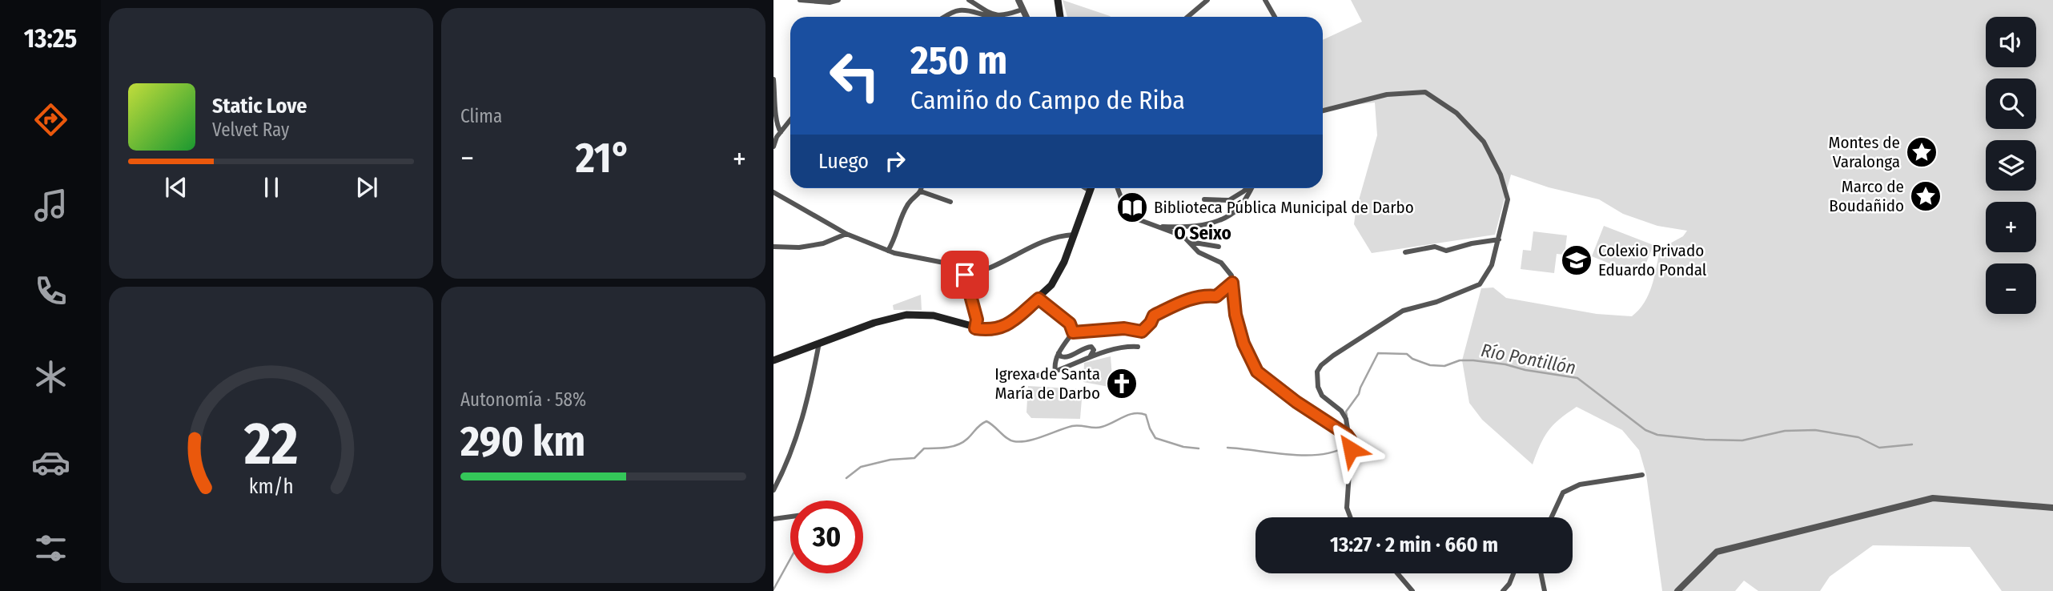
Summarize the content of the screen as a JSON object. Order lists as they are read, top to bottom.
{
  "districts": ["O Seixo"],
  "water": ["Río Pontillón"],
  "places": {
    "place": ["Montes de Varalonga", "Marco de Boudañido"],
    "library": ["Biblioteca Pública Municipal de Darbo"],
    "school or university": ["Colexio Privado Eduardo Pondal"],
    "church": ["Igrexa de Santa María de Darbo"]
  },
  "page": {
    "tabs": "13:25",
    "tile": [
      "Clima",
      ["Autonomía · 58%", "290 km"]
    ],
    "map_buttons": ["+", "−"],
    "turn": ["250 m", "Camiño do Campo de Riba"],
    "song": ["Static Love", "Velvet Ray"],
    "then": "Luego",
    "heat": ["−", "21°", "+"],
    "limit": "30",
    "trip": "13:27 · 2 min · 660 m",
    "gauge": ["22", "km/h"]
  }
}
